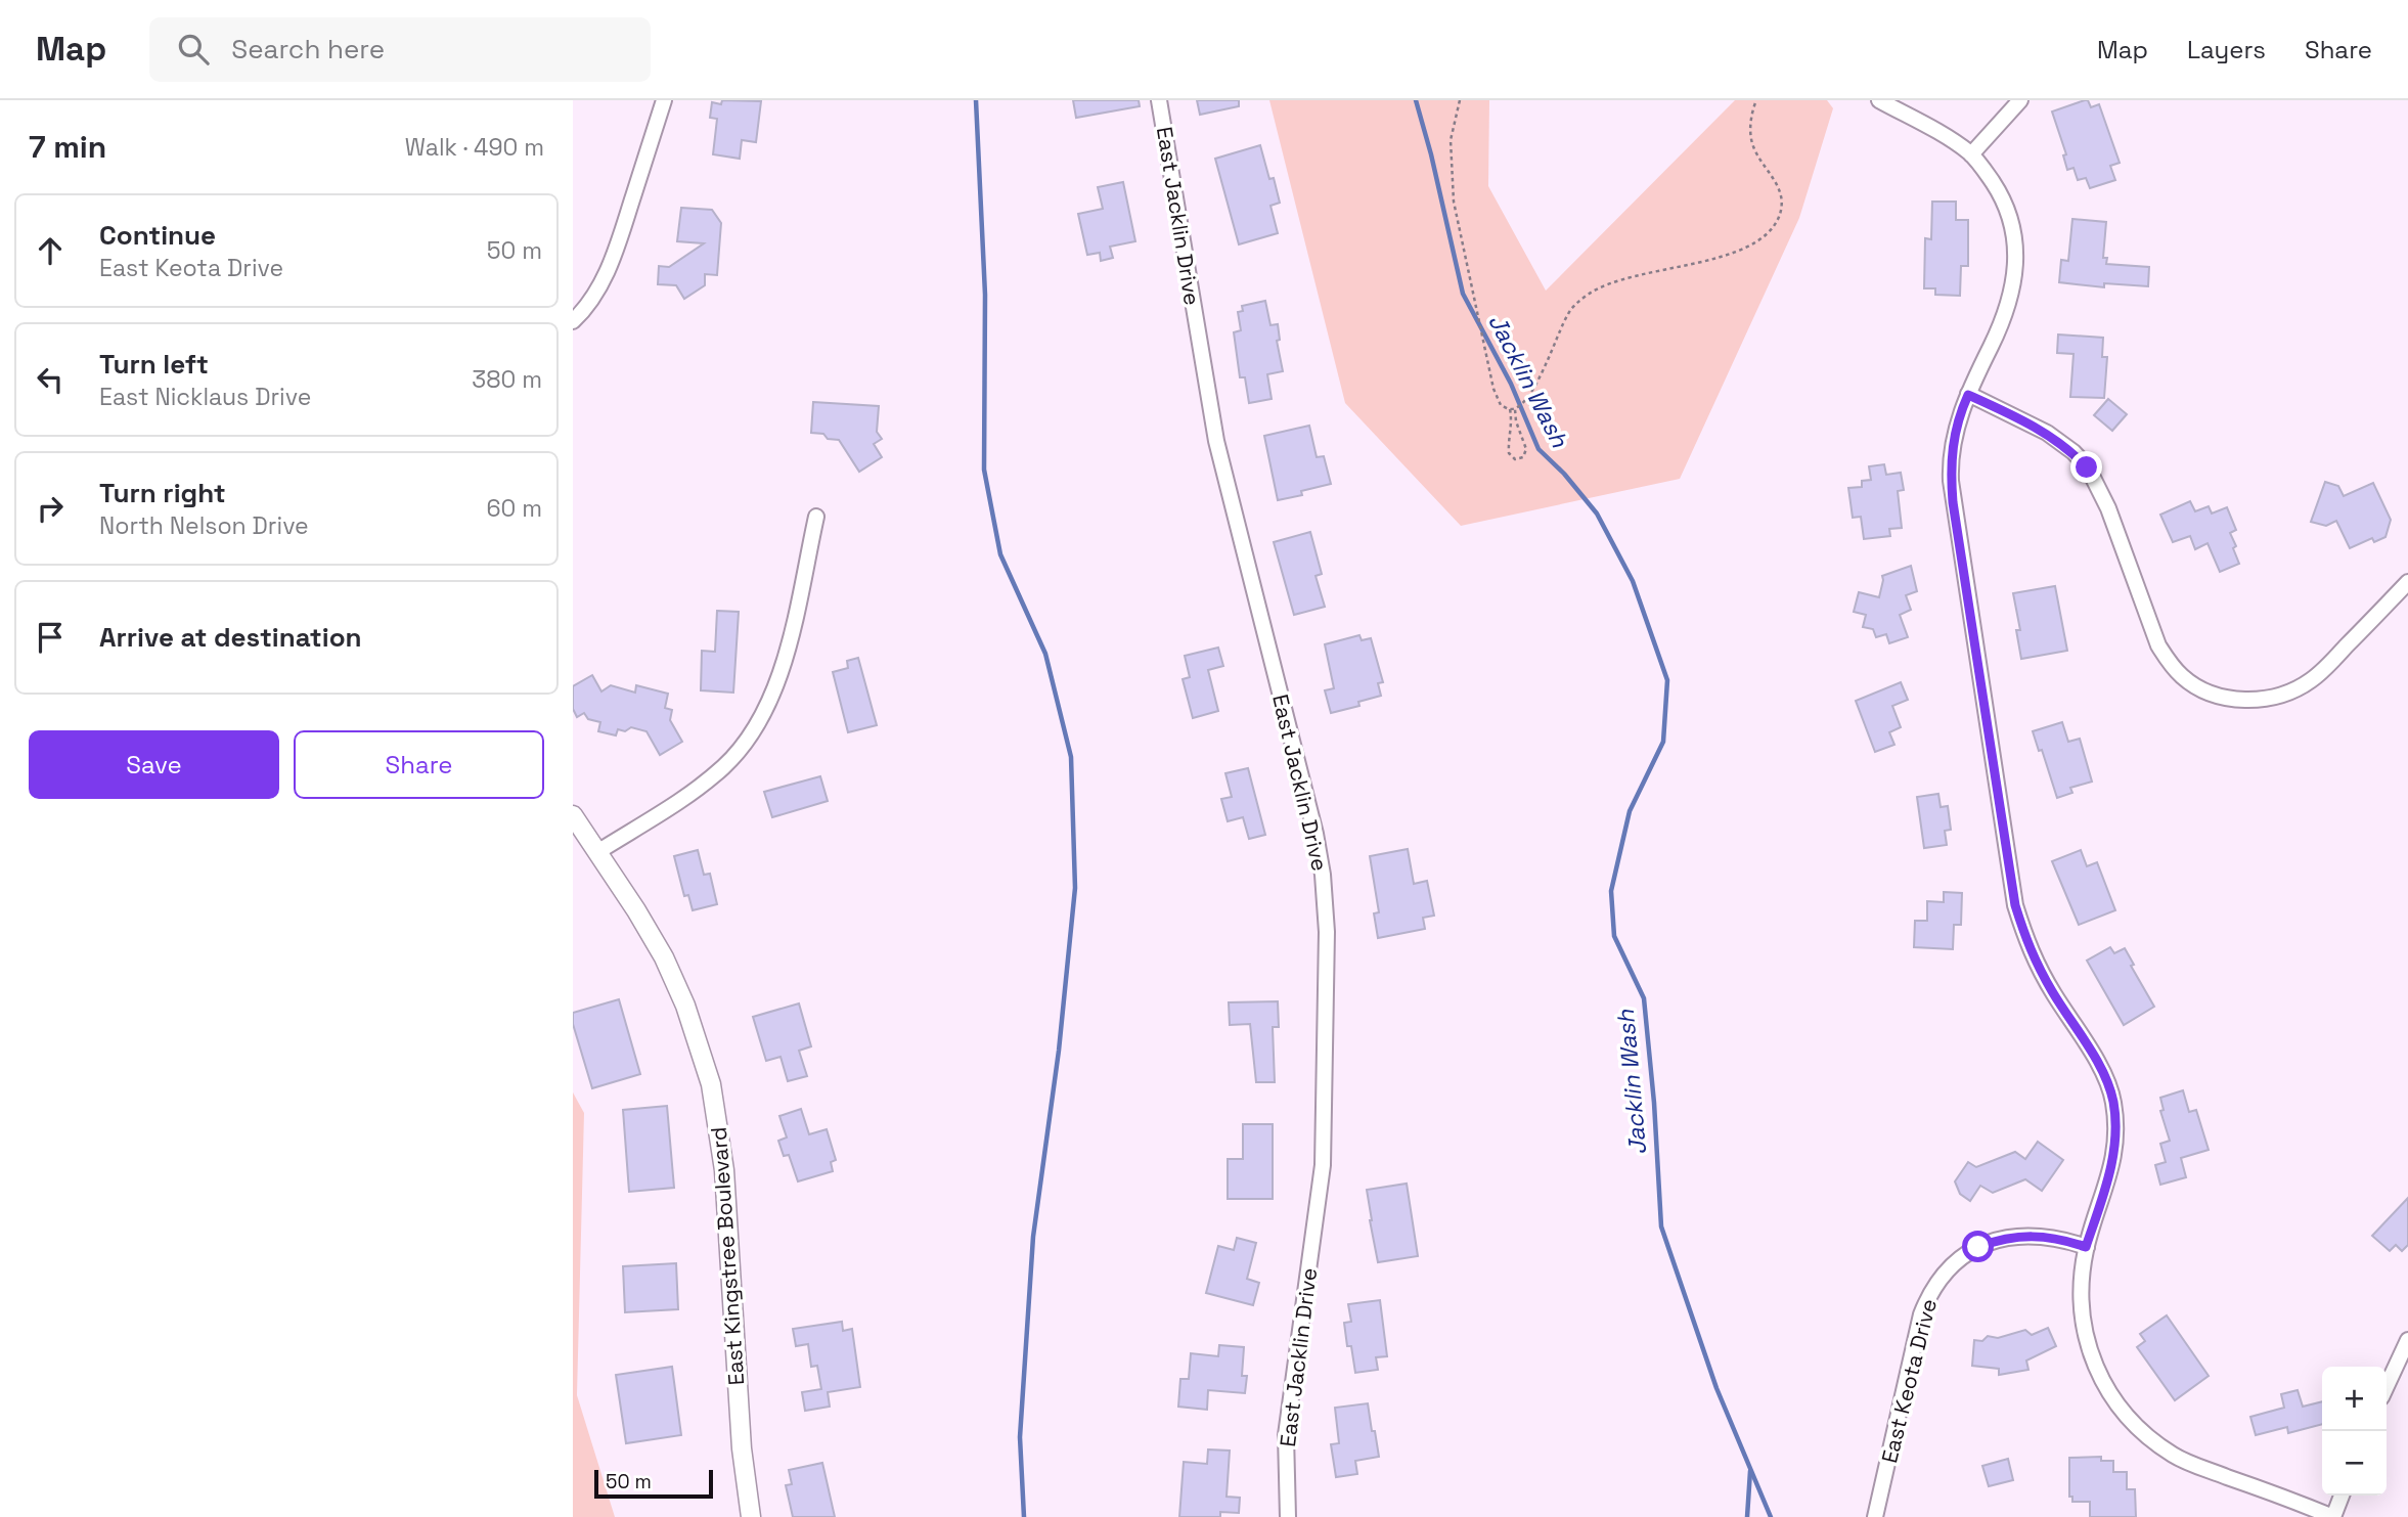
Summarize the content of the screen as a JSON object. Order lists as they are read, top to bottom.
{
  "streets": {
    "street": ["East Jacklin Drive", "East Kingstree Boulevard", "East Keota Drive"]
  },
  "water": ["Jacklin Wash"],
  "scale_bar": "50 m",
  "page": {
    "header": "Map",
    "search": "Search here",
    "nav": ["Map", "Layers", "Share"],
    "heading": ["7 min", "Walk · 490 m"],
    "list": [
      ["Continue", "East Keota Drive", "50 m"],
      ["Turn left", "East Nicklaus Drive", "380 m"],
      ["Turn right", "North Nelson Drive", "60 m"],
      "Arrive at destination"
    ],
    "buttons": ["Save", "Share"],
    "map_buttons": ["+", "−"],
    "scale": "50 m"
  }
}
